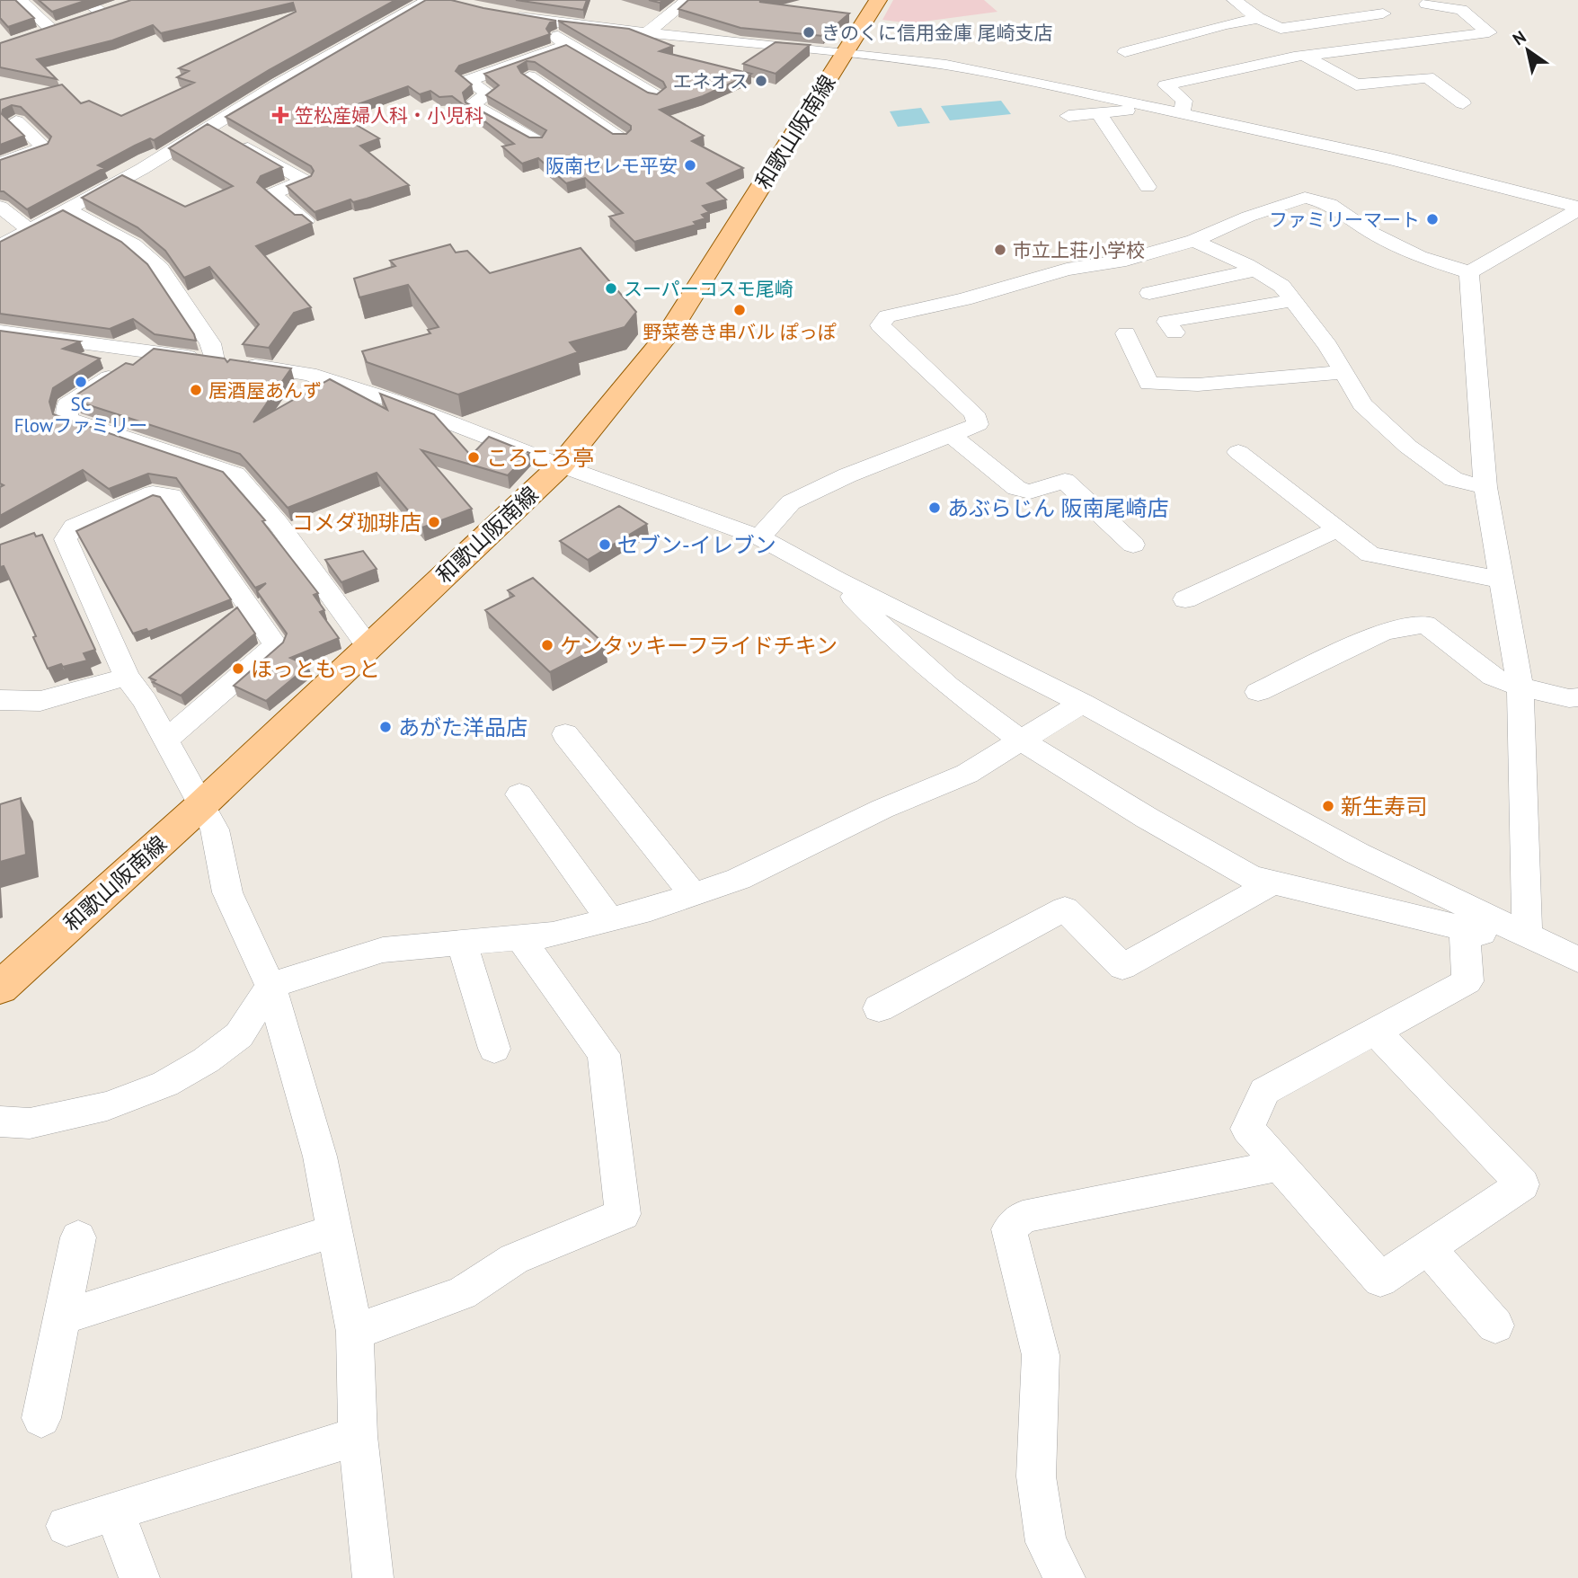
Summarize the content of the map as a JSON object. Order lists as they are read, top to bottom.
{
  "streets": {
    "main road": ["和歌山阪南線"]
  },
  "places": {
    "other": [
      "きのくに信用金庫 尾崎支店",
      "エネオス",
      "阪南セレモ平安",
      "ファミリーマート",
      "市立上荘小学校",
      "スーパーコスモ尾崎",
      "野菜巻き串バル ぽっぽ",
      "SC Flowファミリー",
      "居酒屋あんず",
      "ころころ亭",
      "あぶらじん 阪南尾崎店",
      "コメダ珈琲店",
      "セブン-イレブン",
      "ケンタッキーフライドチキン",
      "ほっともっと",
      "あがた洋品店",
      "新生寿司"
    ],
    "health": ["笠松産婦人科・小児科"]
  },
  "north": "top left"
}
